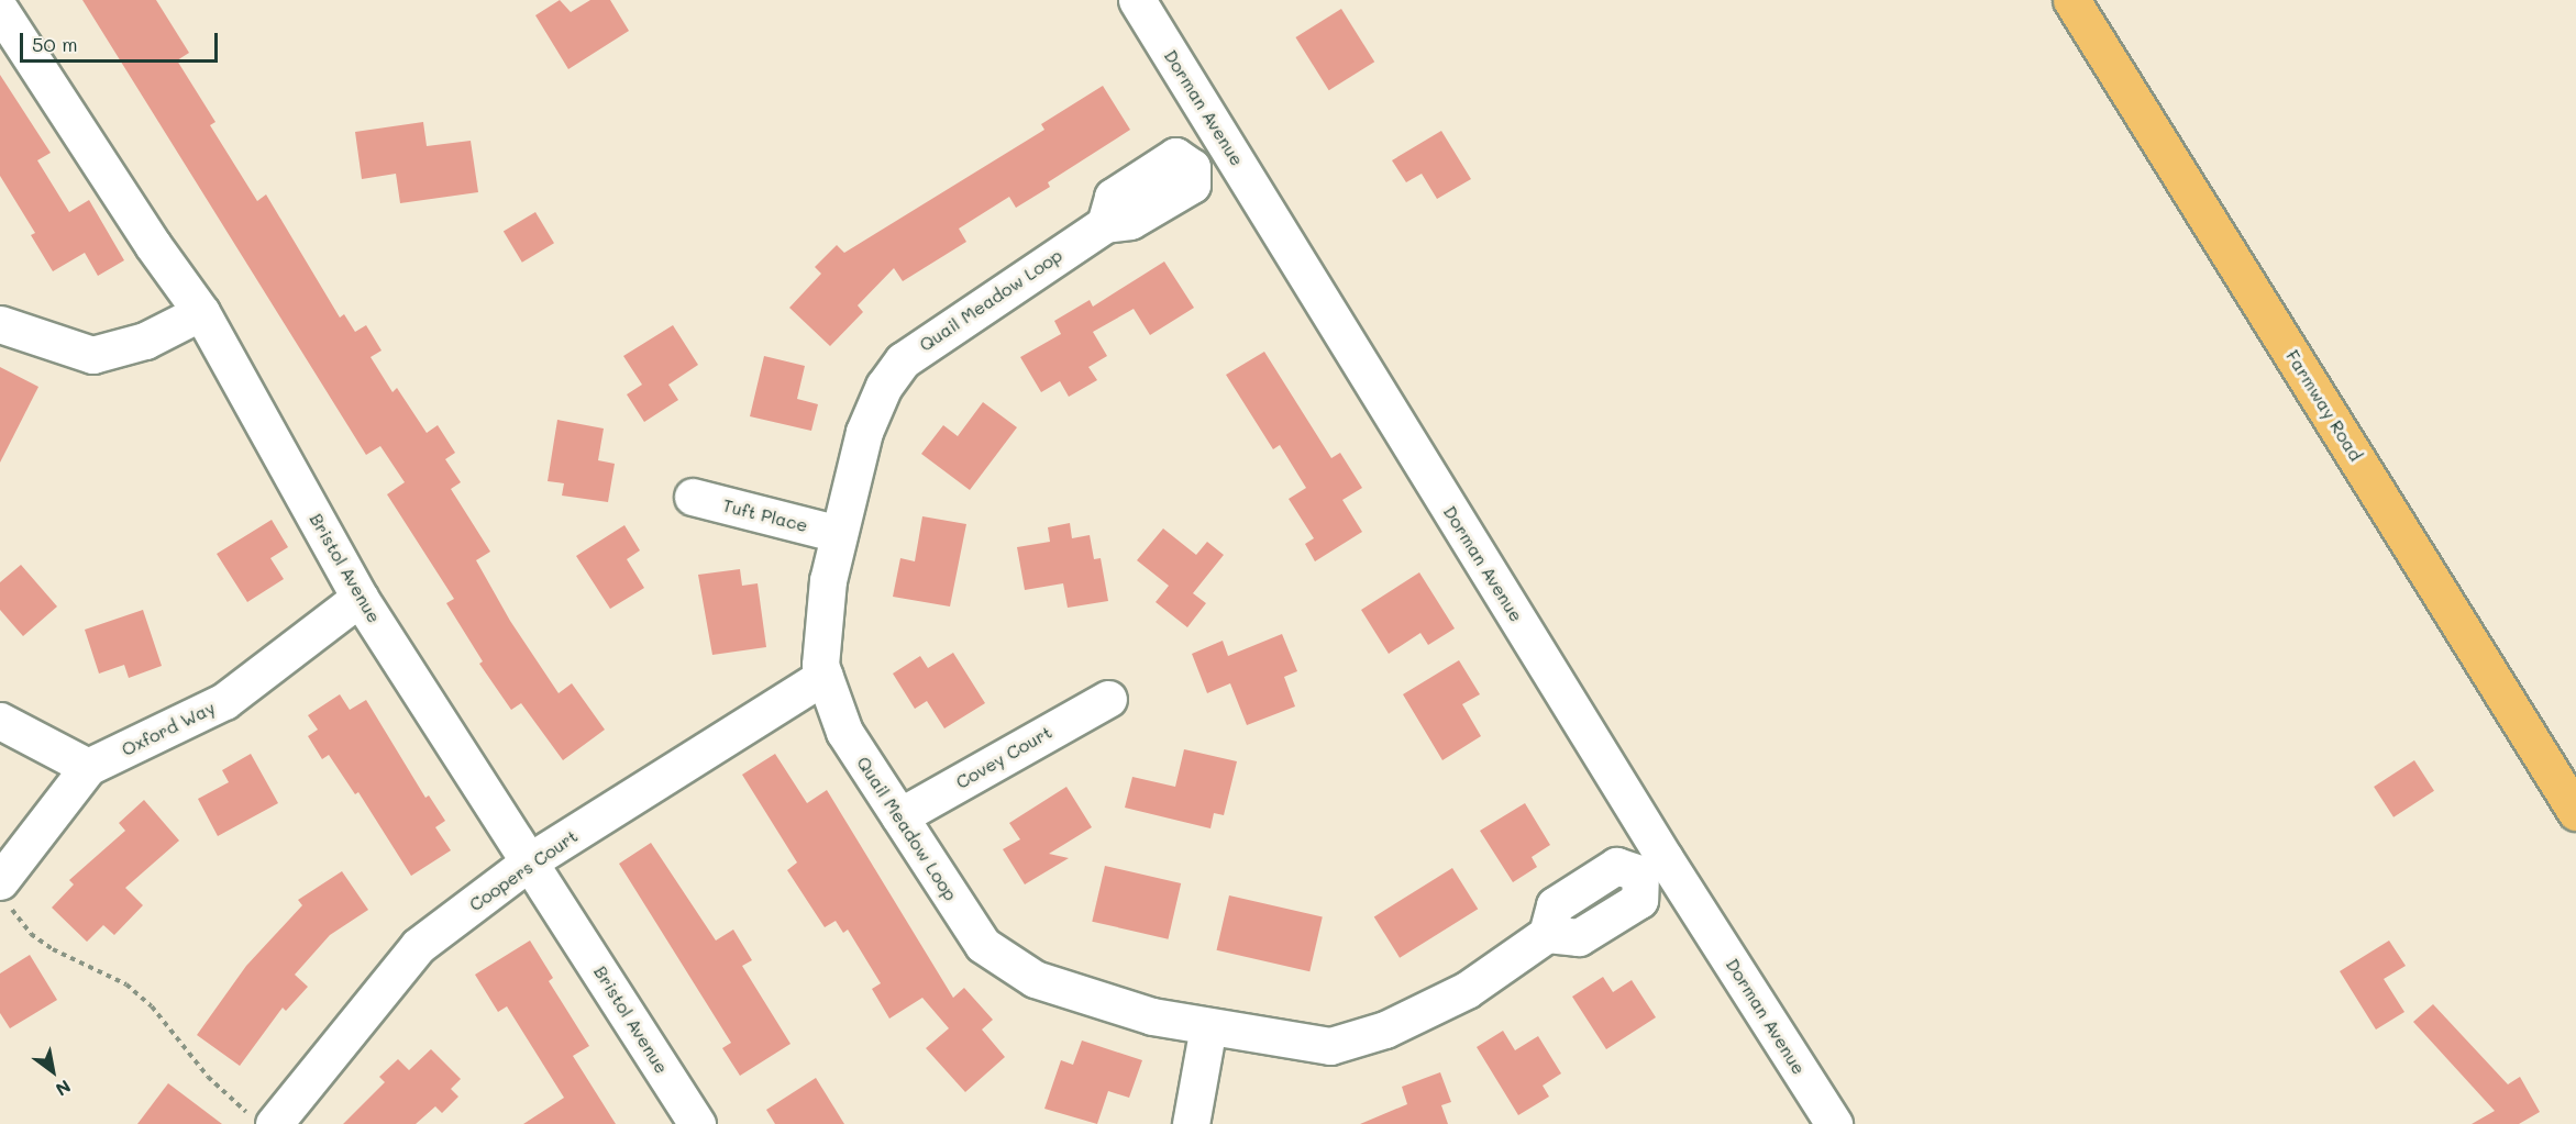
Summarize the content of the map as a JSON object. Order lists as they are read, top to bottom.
{
  "streets": {
    "main road": ["Farmway Road"],
    "street": [
      "Dorman Avenue",
      "Quail Meadow Loop",
      "Tuft Place",
      "Bristol Avenue",
      "Oxford Way",
      "Covey Court",
      "Coopers Court"
    ]
  },
  "crossings": [
    ["Dorman Avenue", "Quail Meadow Loop"],
    ["Quail Meadow Loop", "Tuft Place"],
    ["Quail Meadow Loop", "Covey Court"],
    ["Quail Meadow Loop", "Coopers Court"],
    ["Bristol Avenue", "Oxford Way"],
    ["Bristol Avenue", "Coopers Court"]
  ],
  "scale_bar": "50 m",
  "north": "bottom right"
}
